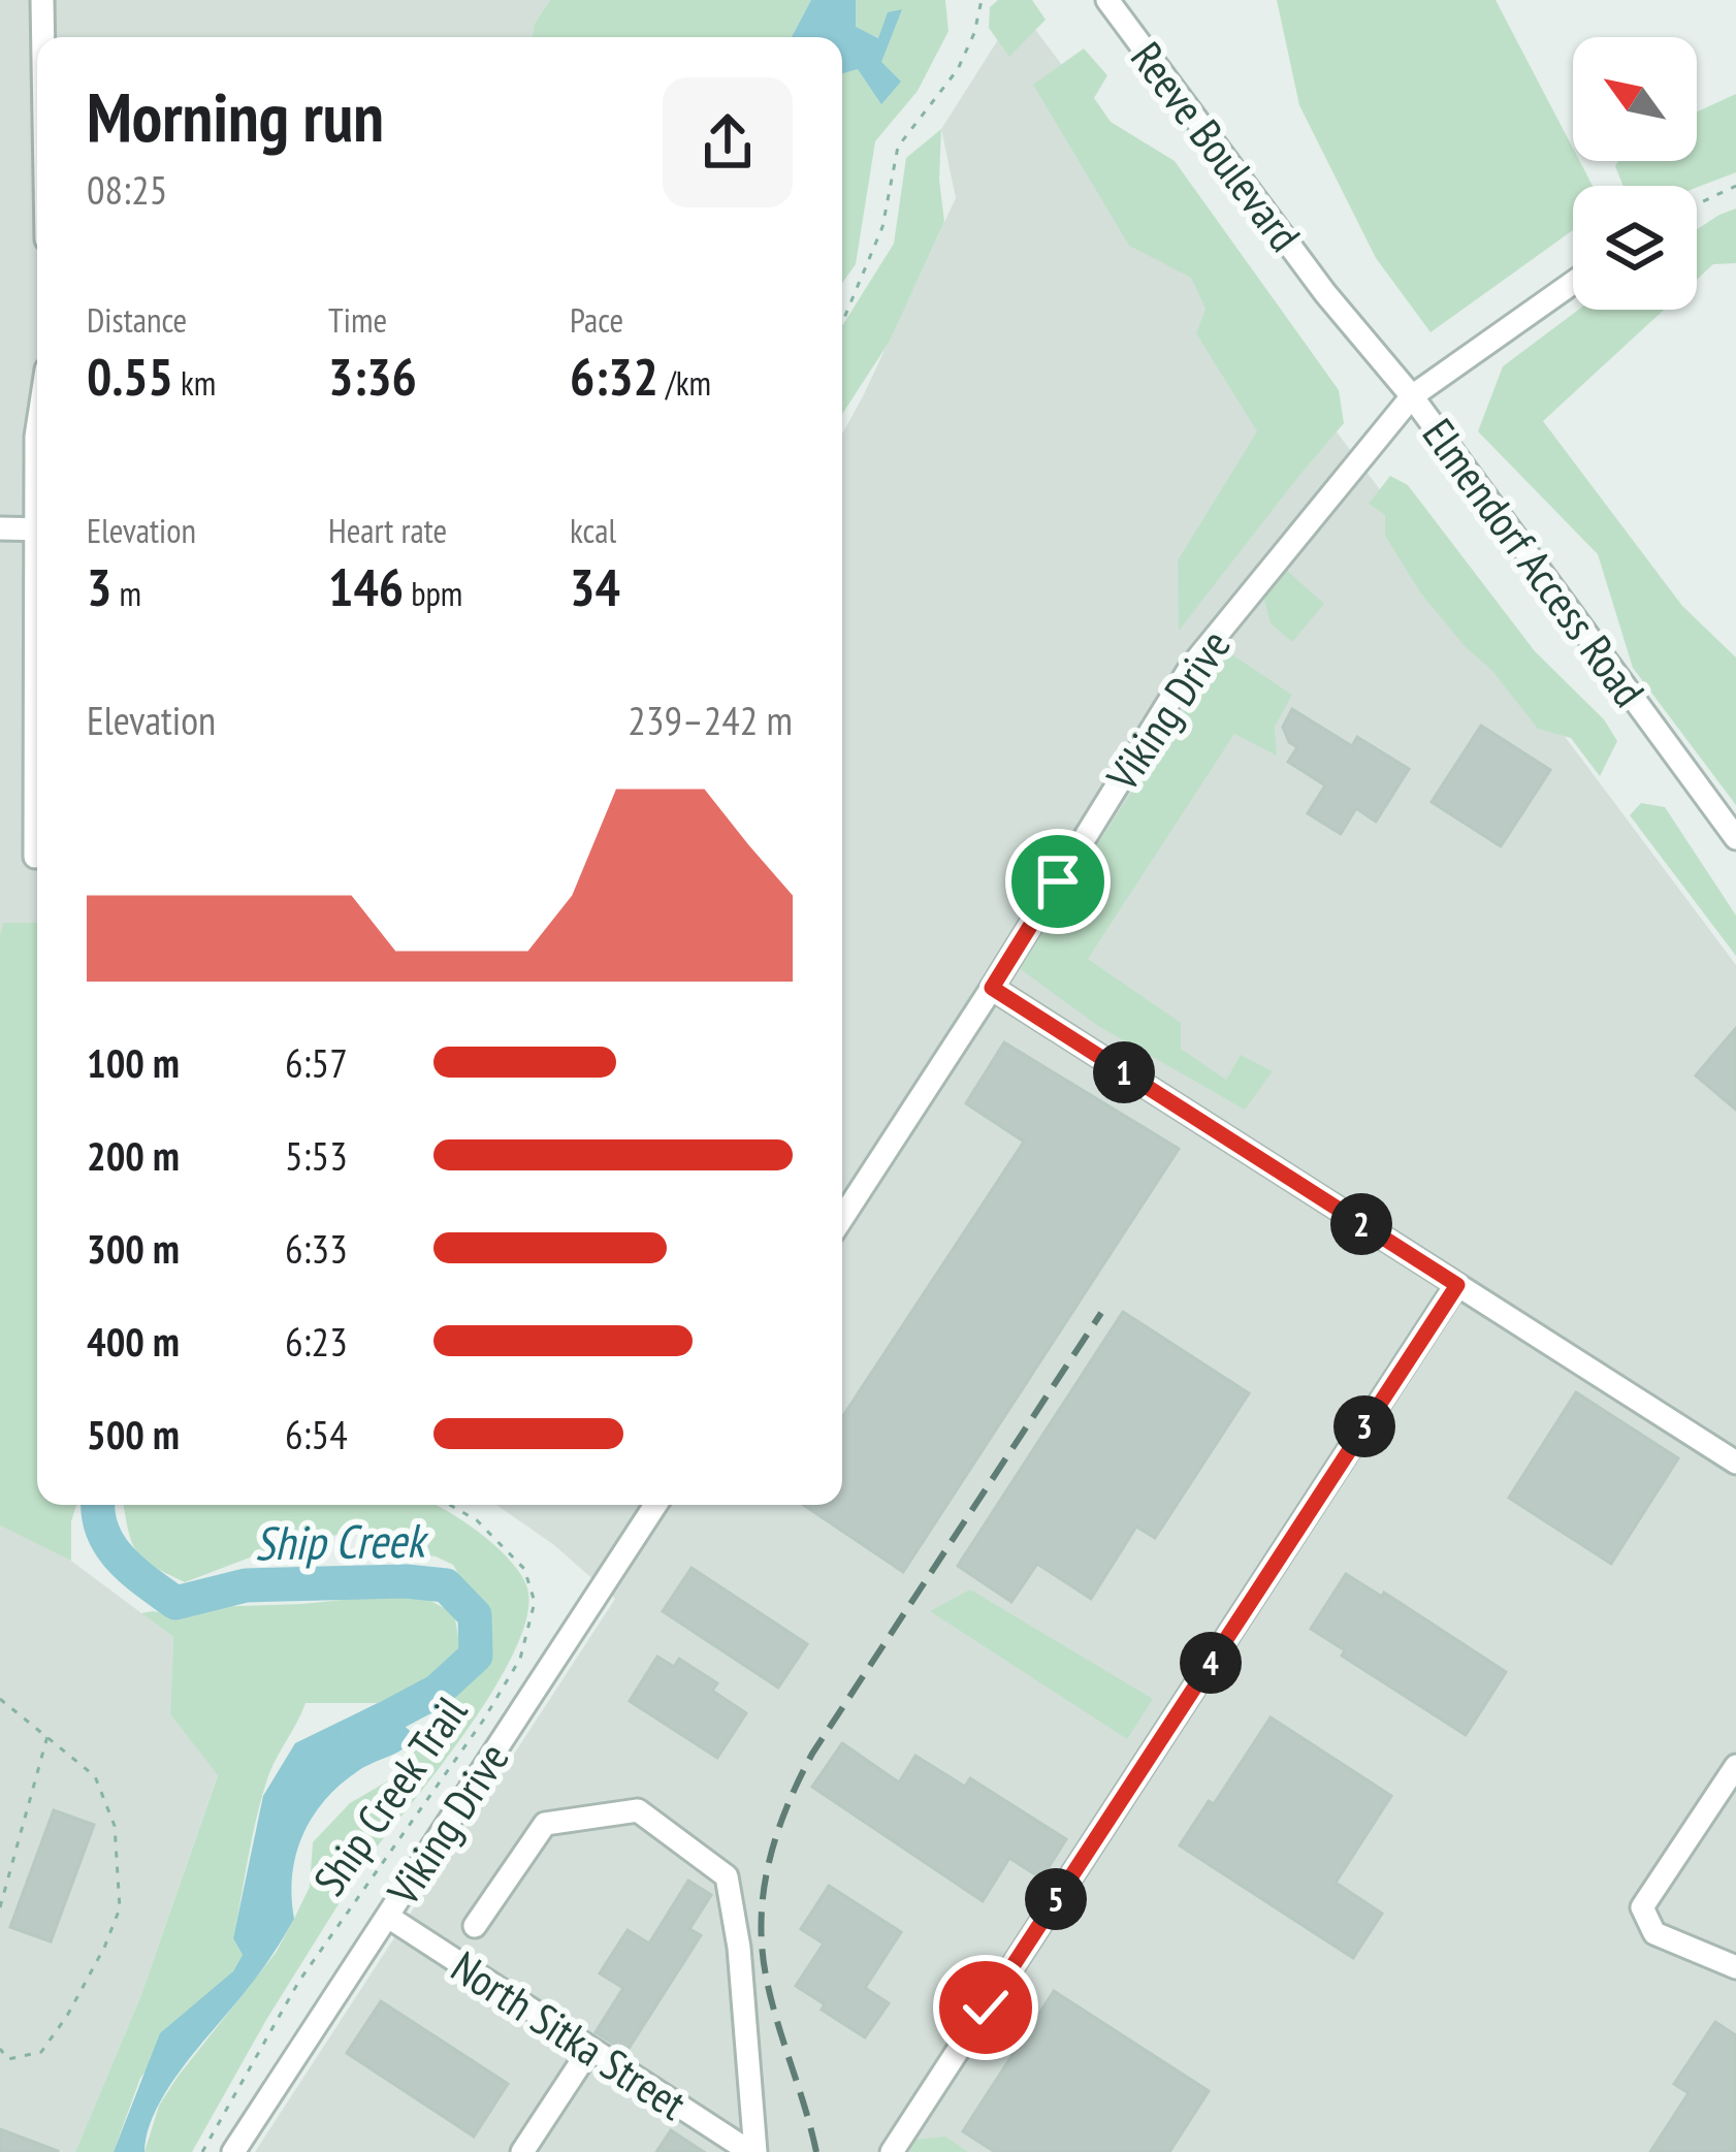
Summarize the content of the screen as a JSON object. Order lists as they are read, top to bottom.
{
  "streets": {
    "street": [
      "Reeve Boulevard",
      "Elmendorf Access Road",
      "Viking Drive",
      "North Sitka Street"
    ],
    "path": ["Ship Creek Trail"]
  },
  "crossings": [
    ["Reeve Boulevard", "Elmendorf Access Road"],
    ["Elmendorf Access Road", "Viking Drive"],
    ["Viking Drive", "North Sitka Street"]
  ],
  "water": ["Ship Creek"],
  "north": "top left",
  "page": {
    "heading": ["Morning run", "08:25"],
    "stats": [
      ["Distance", "0.55 km"],
      ["Time", "3:36"],
      ["Pace", "6:32 /km"],
      ["Elevation", "3 m"],
      ["Heart rate", "146 bpm"],
      ["kcal", "34"]
    ],
    "chart": ["Elevation", "239–242 m"],
    "list": [
      {
        "name": "100 m",
        "note": "6:57"
      },
      {
        "name": "200 m",
        "note": "5:53"
      },
      {
        "name": "300 m",
        "note": "6:33"
      },
      {
        "name": "400 m",
        "note": "6:23"
      },
      {
        "name": "500 m",
        "note": "6:54"
      }
    ],
    "pins": [
      "1",
      "2",
      "3",
      "4",
      "5"
    ]
  }
}
